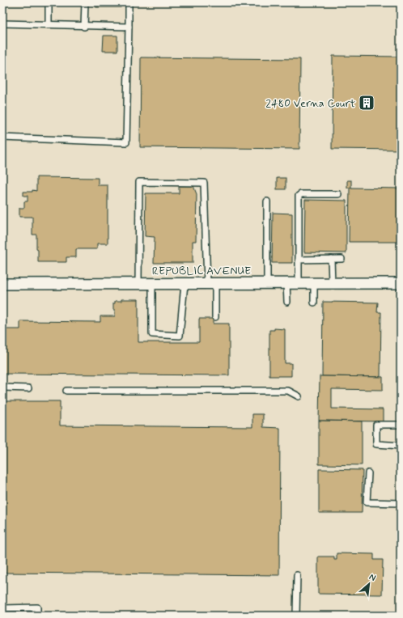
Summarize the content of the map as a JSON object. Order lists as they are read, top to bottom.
{
  "streets": {
    "street": ["REPUBLIC AVENUE"]
  },
  "places": {
    "building": ["2480 Verna Court"]
  },
  "north": "top right"
}
